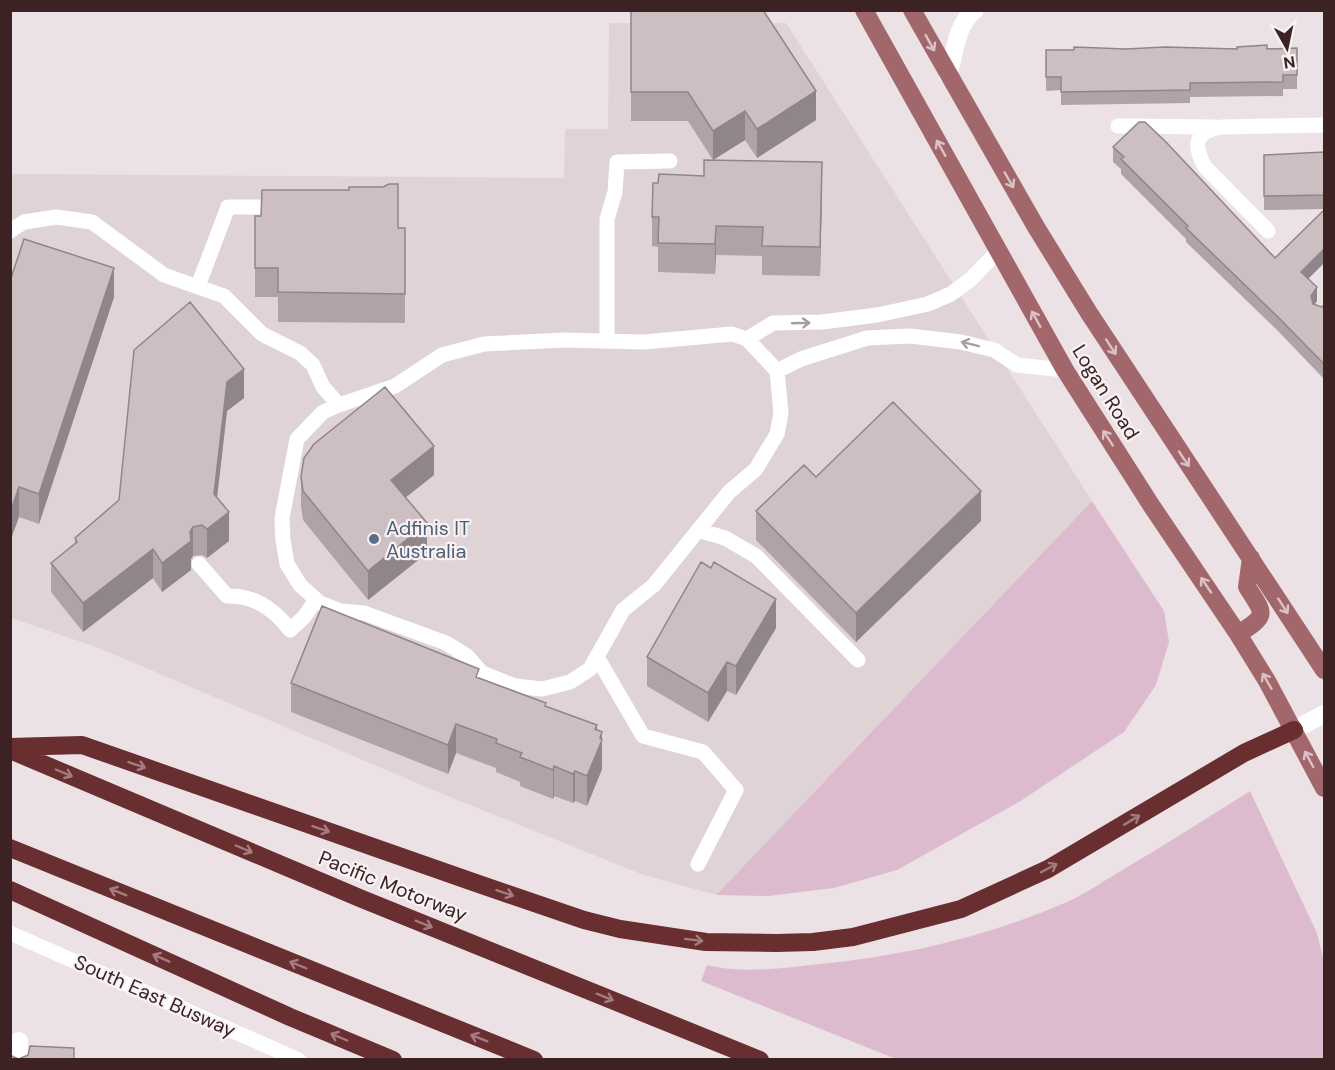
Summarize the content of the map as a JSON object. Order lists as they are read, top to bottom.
{
  "streets": {
    "highway": ["Pacific Motorway"],
    "main road": ["Logan Road"],
    "lane": ["South East Busway"]
  },
  "places": ["Adfinis IT Australia"],
  "north": "bottom"
}
